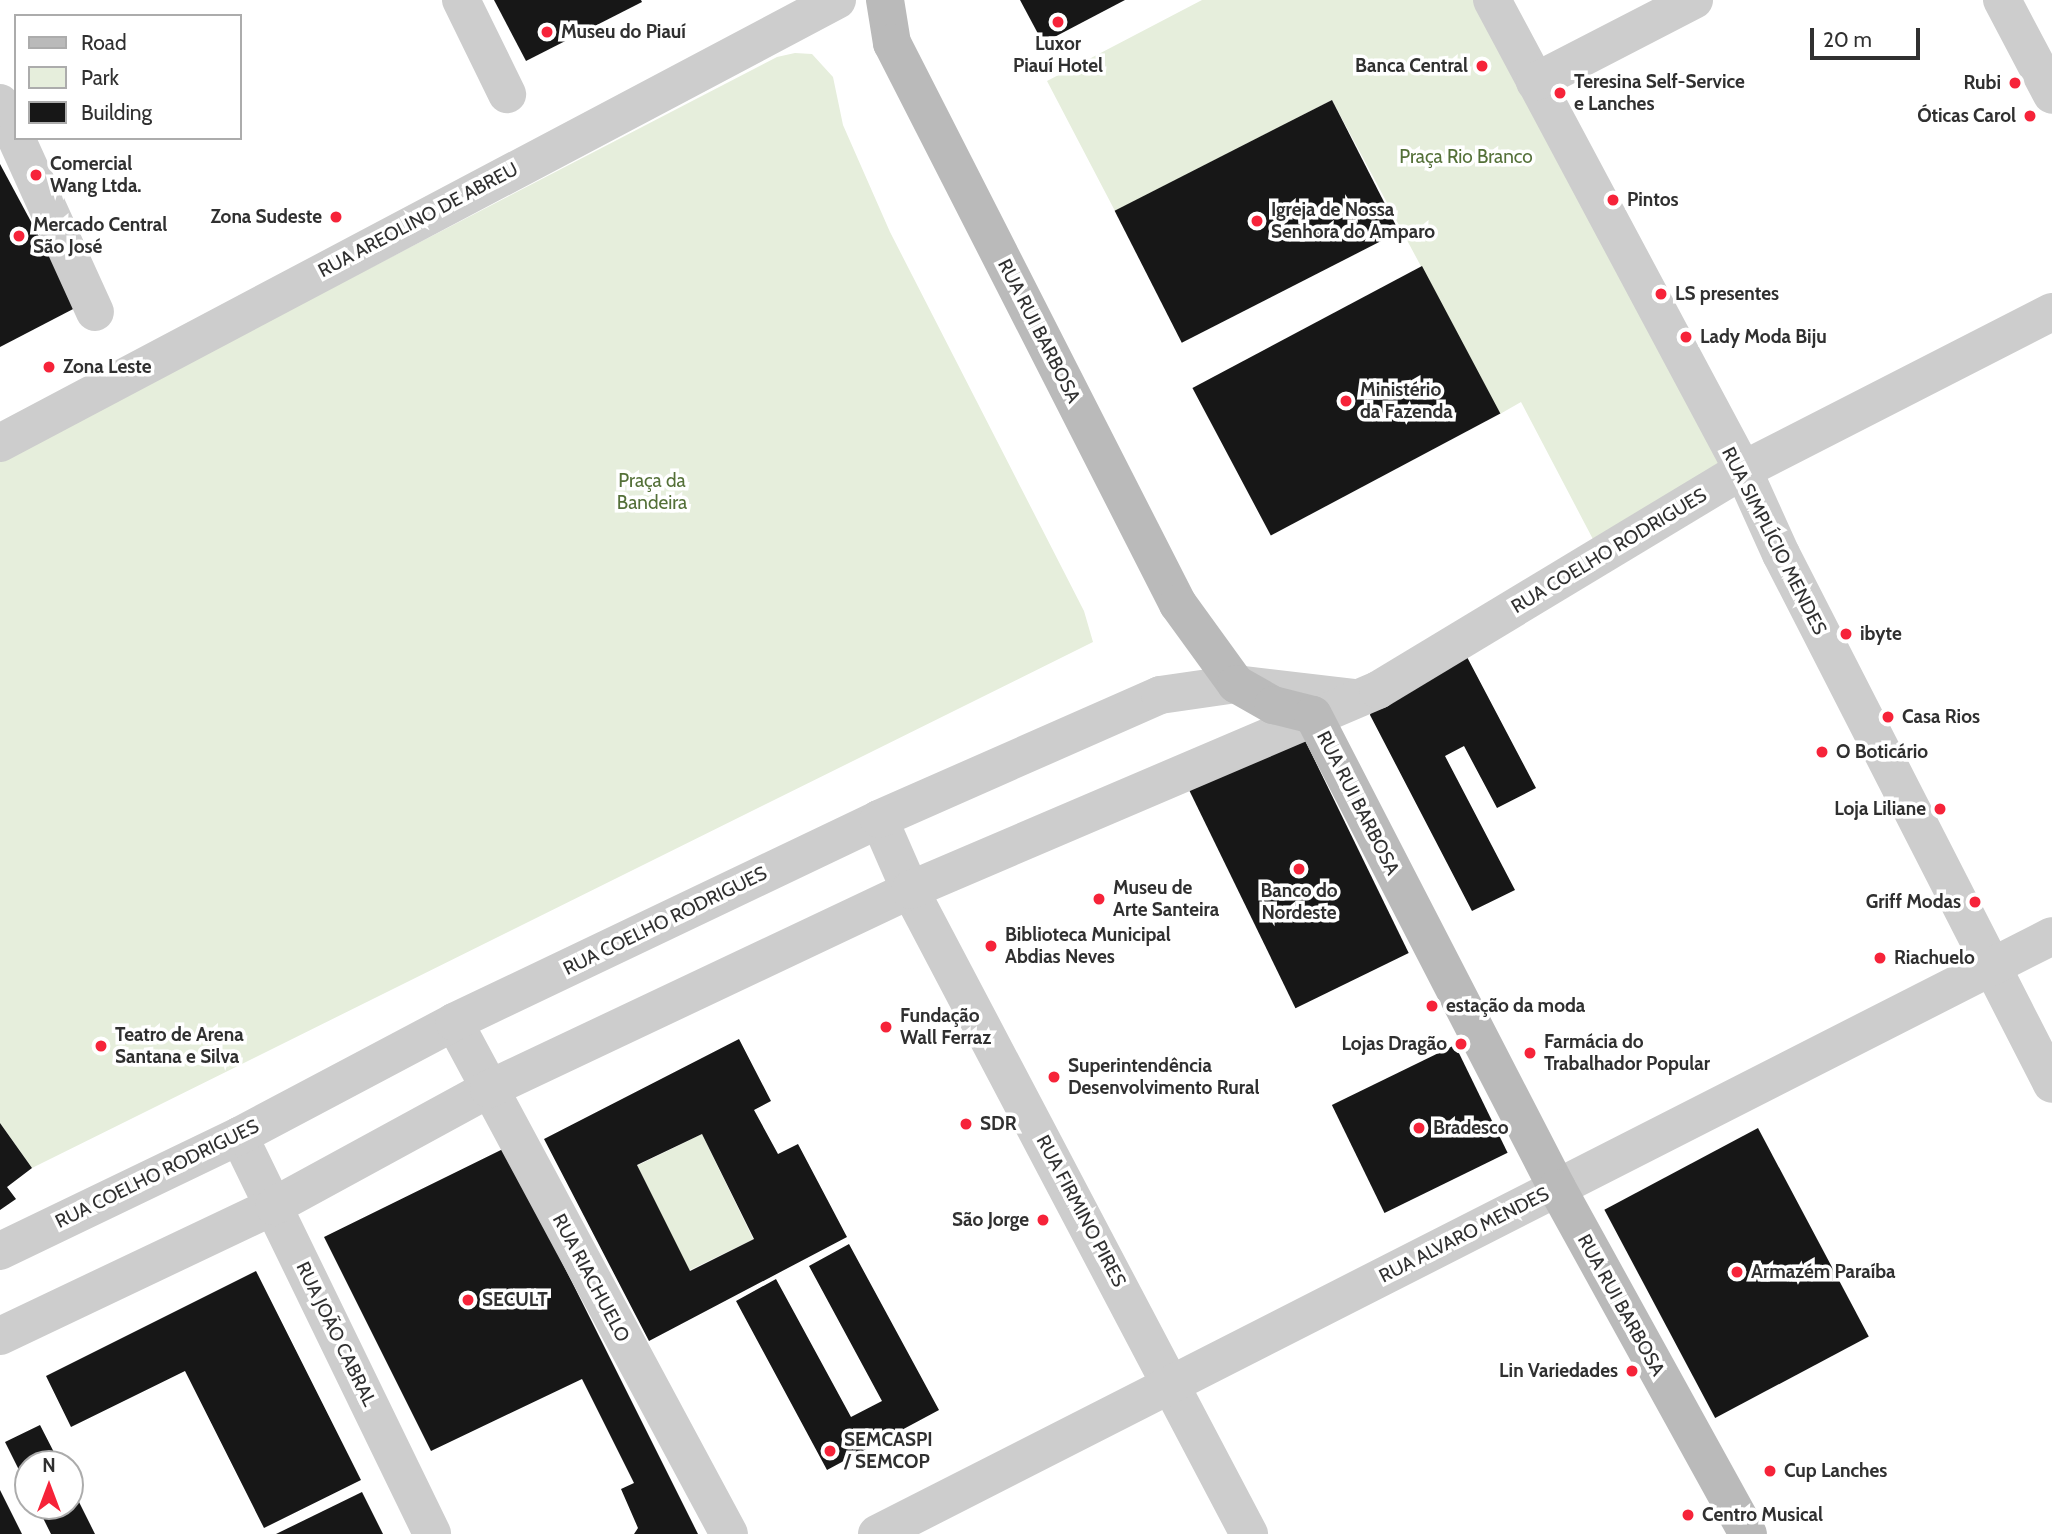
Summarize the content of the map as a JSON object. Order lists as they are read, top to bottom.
{
  "streets": {
    "street": [
      "RUA AREOLINO DE ABREU",
      "RUA RUI BARBOSA",
      "RUA SIMPLÍCIO MENDES",
      "RUA COELHO RODRIGUES",
      "RUA FIRMINO PIRES",
      "RUA ALVARO MENDES",
      "RUA RIACHUELO",
      "RUA JOÃO CABRAL"
    ]
  },
  "crossings": [
    ["RUA RUI BARBOSA", "RUA COELHO RODRIGUES"],
    ["RUA RUI BARBOSA", "RUA ALVARO MENDES"],
    ["RUA SIMPLÍCIO MENDES", "RUA COELHO RODRIGUES"],
    ["RUA SIMPLÍCIO MENDES", "RUA ALVARO MENDES"],
    ["RUA COELHO RODRIGUES", "RUA FIRMINO PIRES"],
    ["RUA COELHO RODRIGUES", "RUA RIACHUELO"],
    ["RUA COELHO RODRIGUES", "RUA JOÃO CABRAL"],
    ["RUA FIRMINO PIRES", "RUA ALVARO MENDES"]
  ],
  "parks": ["Praça Rio Branco", "Praça da Bandeira"],
  "places": [
    "Luxor Piauí Hotel",
    "Museu do Piauí",
    "Banca Central",
    "Rubi",
    "Teresina Self-Service e Lanches",
    "Óticas Carol",
    "Comercial Wang Ltda.",
    "Pintos",
    "Zona Sudeste",
    "Igreja de Nossa Senhora do Amparo",
    "Mercado Central São José",
    "LS presentes",
    "Lady Moda Biju",
    "Zona Leste",
    "Ministério da Fazenda",
    "ibyte",
    "Casa Rios",
    "O Boticário",
    "Loja Liliane",
    "Banco do Nordeste",
    "Museu de Arte Santeira",
    "Griff Modas",
    "Biblioteca Municipal Abdias Neves",
    "Riachuelo",
    "estação da moda",
    "Fundação Wall Ferraz",
    "Lojas Dragão",
    "Teatro de Arena Santana e Silva",
    "Farmácia do Trabalhador Popular",
    "Superintendência Desenvolvimento Rural",
    "SDR",
    "Bradesco",
    "São Jorge",
    "Armazém Paraíba",
    "SECULT",
    "Lin Variedades",
    "SEMCASPI / SEMCOP",
    "Cup Lanches",
    "Centro Musical"
  ],
  "legend": ["Road", "Park", "Building"],
  "scale_bar": "20 m",
  "north": "top"
}
